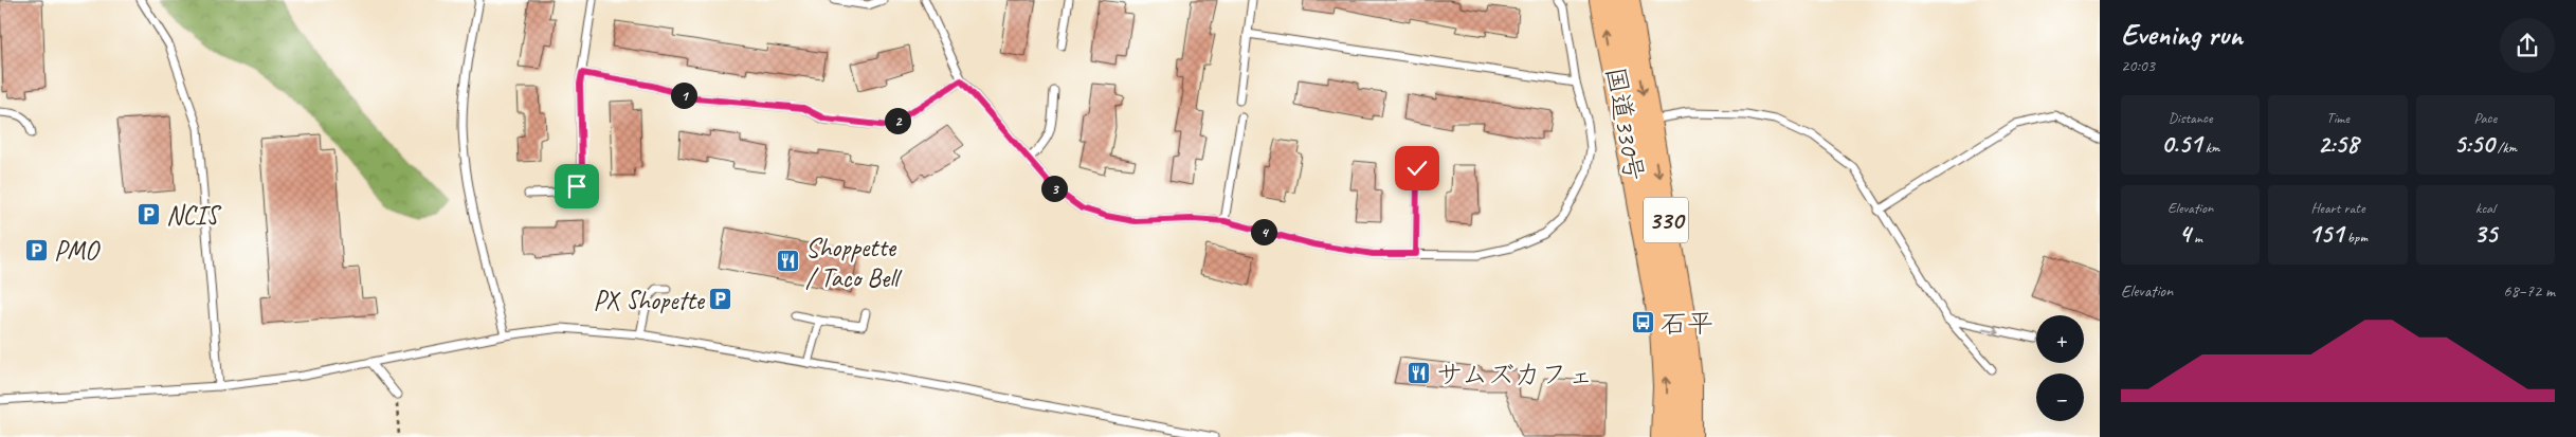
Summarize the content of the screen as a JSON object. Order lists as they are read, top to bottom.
{
  "streets": {
    "highway": ["国道330号", "330"]
  },
  "places": {
    "parking": ["NCIS", "PMO", "PX Shopette"],
    "restaurant": ["Shoppette / Taco Bell", "サムズカフェ"],
    "bus stop": ["石平"]
  },
  "page": {
    "heading": ["Evening run", "20:03"],
    "pins": [
      "1",
      "2",
      "3",
      "4"
    ],
    "stats": [
      ["Distance", "0.51 km"],
      ["Time", "2:58"],
      ["Pace", "5:50 /km"],
      ["Elevation", "4 m"],
      ["Heart rate", "151 bpm"],
      ["kcal", "35"]
    ],
    "chart": ["Elevation", "68–72 m"],
    "map_buttons": ["+", "−"]
  }
}
